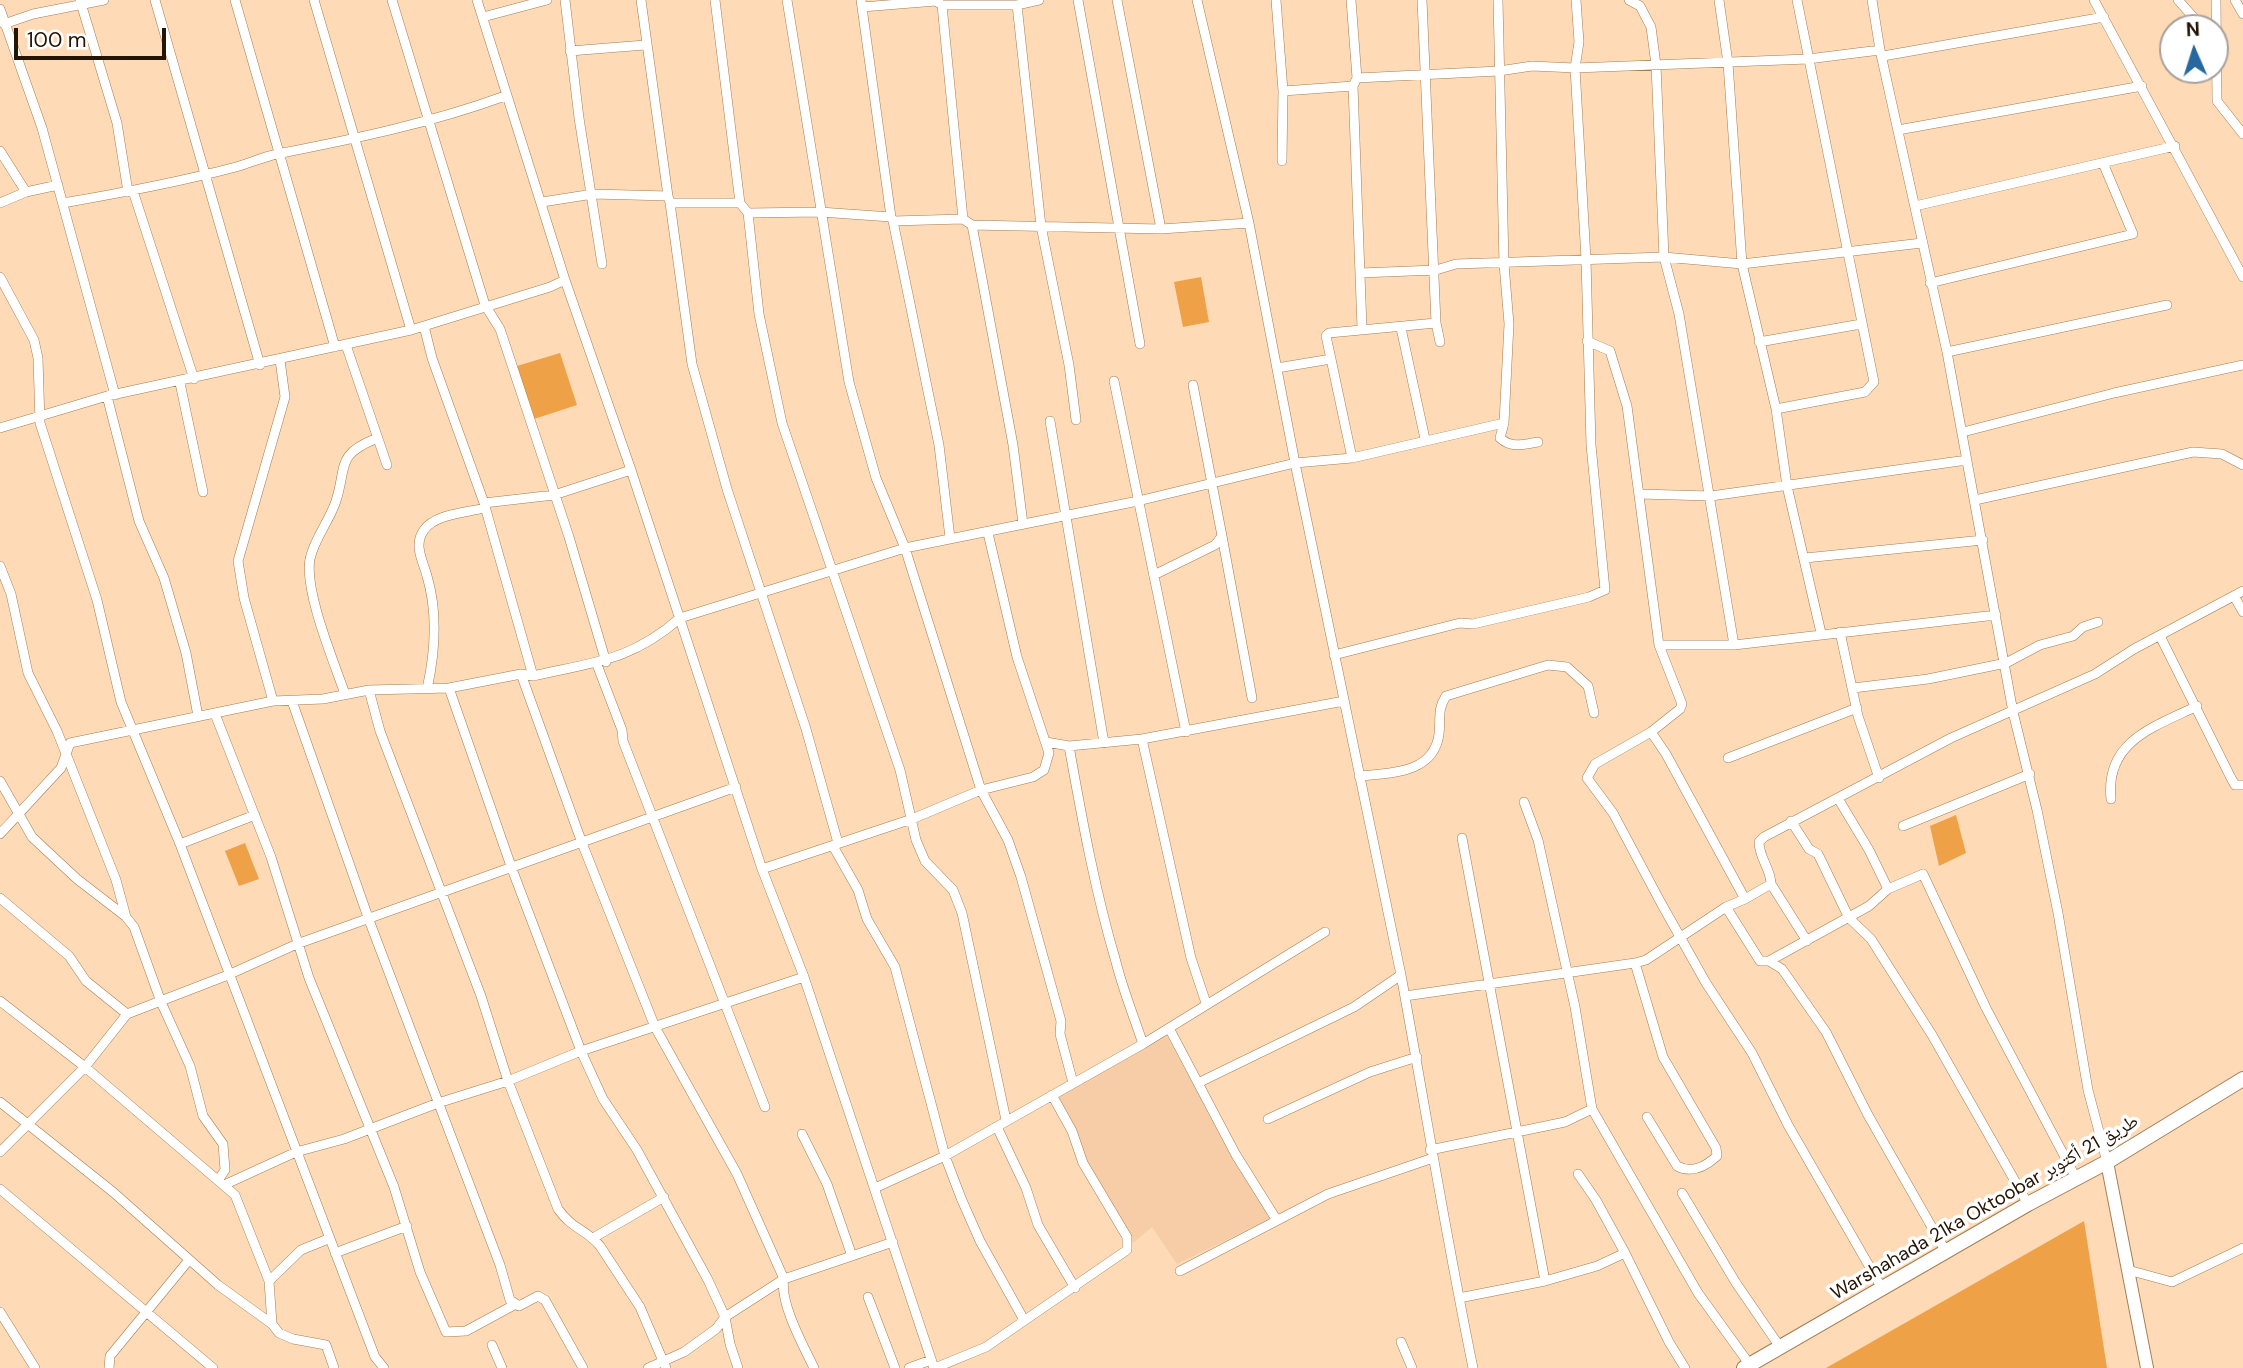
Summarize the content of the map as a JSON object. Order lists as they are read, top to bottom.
{
  "streets": {
    "main road": ["Warshahada 21ka Oktoobar طريق 21 أكتوبر"]
  },
  "scale_bar": "100 m",
  "north": "top"
}
